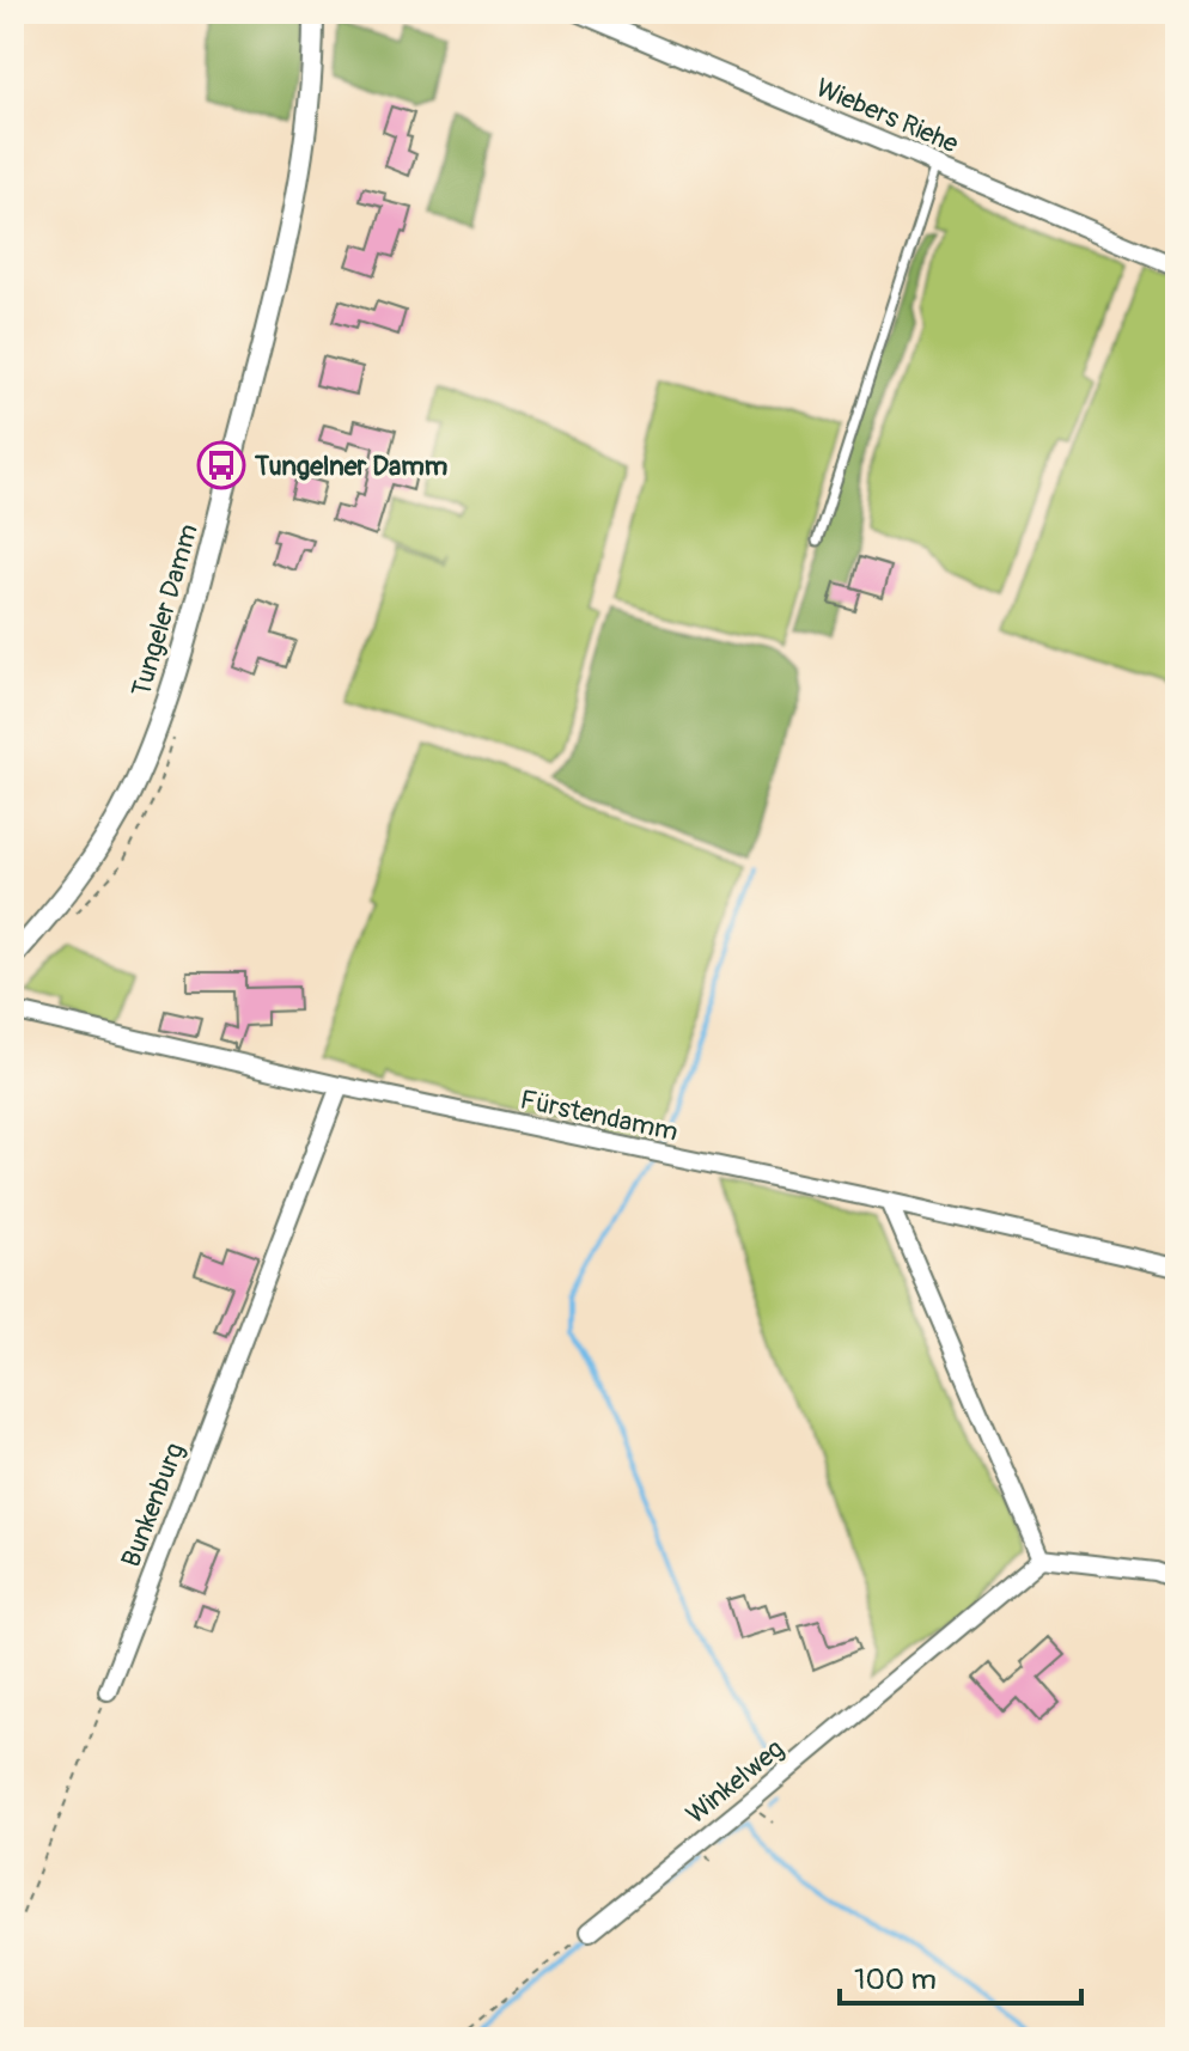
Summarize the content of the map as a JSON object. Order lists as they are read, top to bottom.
{
  "streets": {
    "street": [
      "Wiebers Riehe",
      "Tungeler Damm",
      "Fürstendamm",
      "Bunkenburg",
      "Winkelweg"
    ]
  },
  "crossings": [
    ["Fürstendamm", "Bunkenburg"]
  ],
  "places": {
    "bus stop": ["Tungelner Damm"]
  },
  "scale_bar": "100 m"
}
